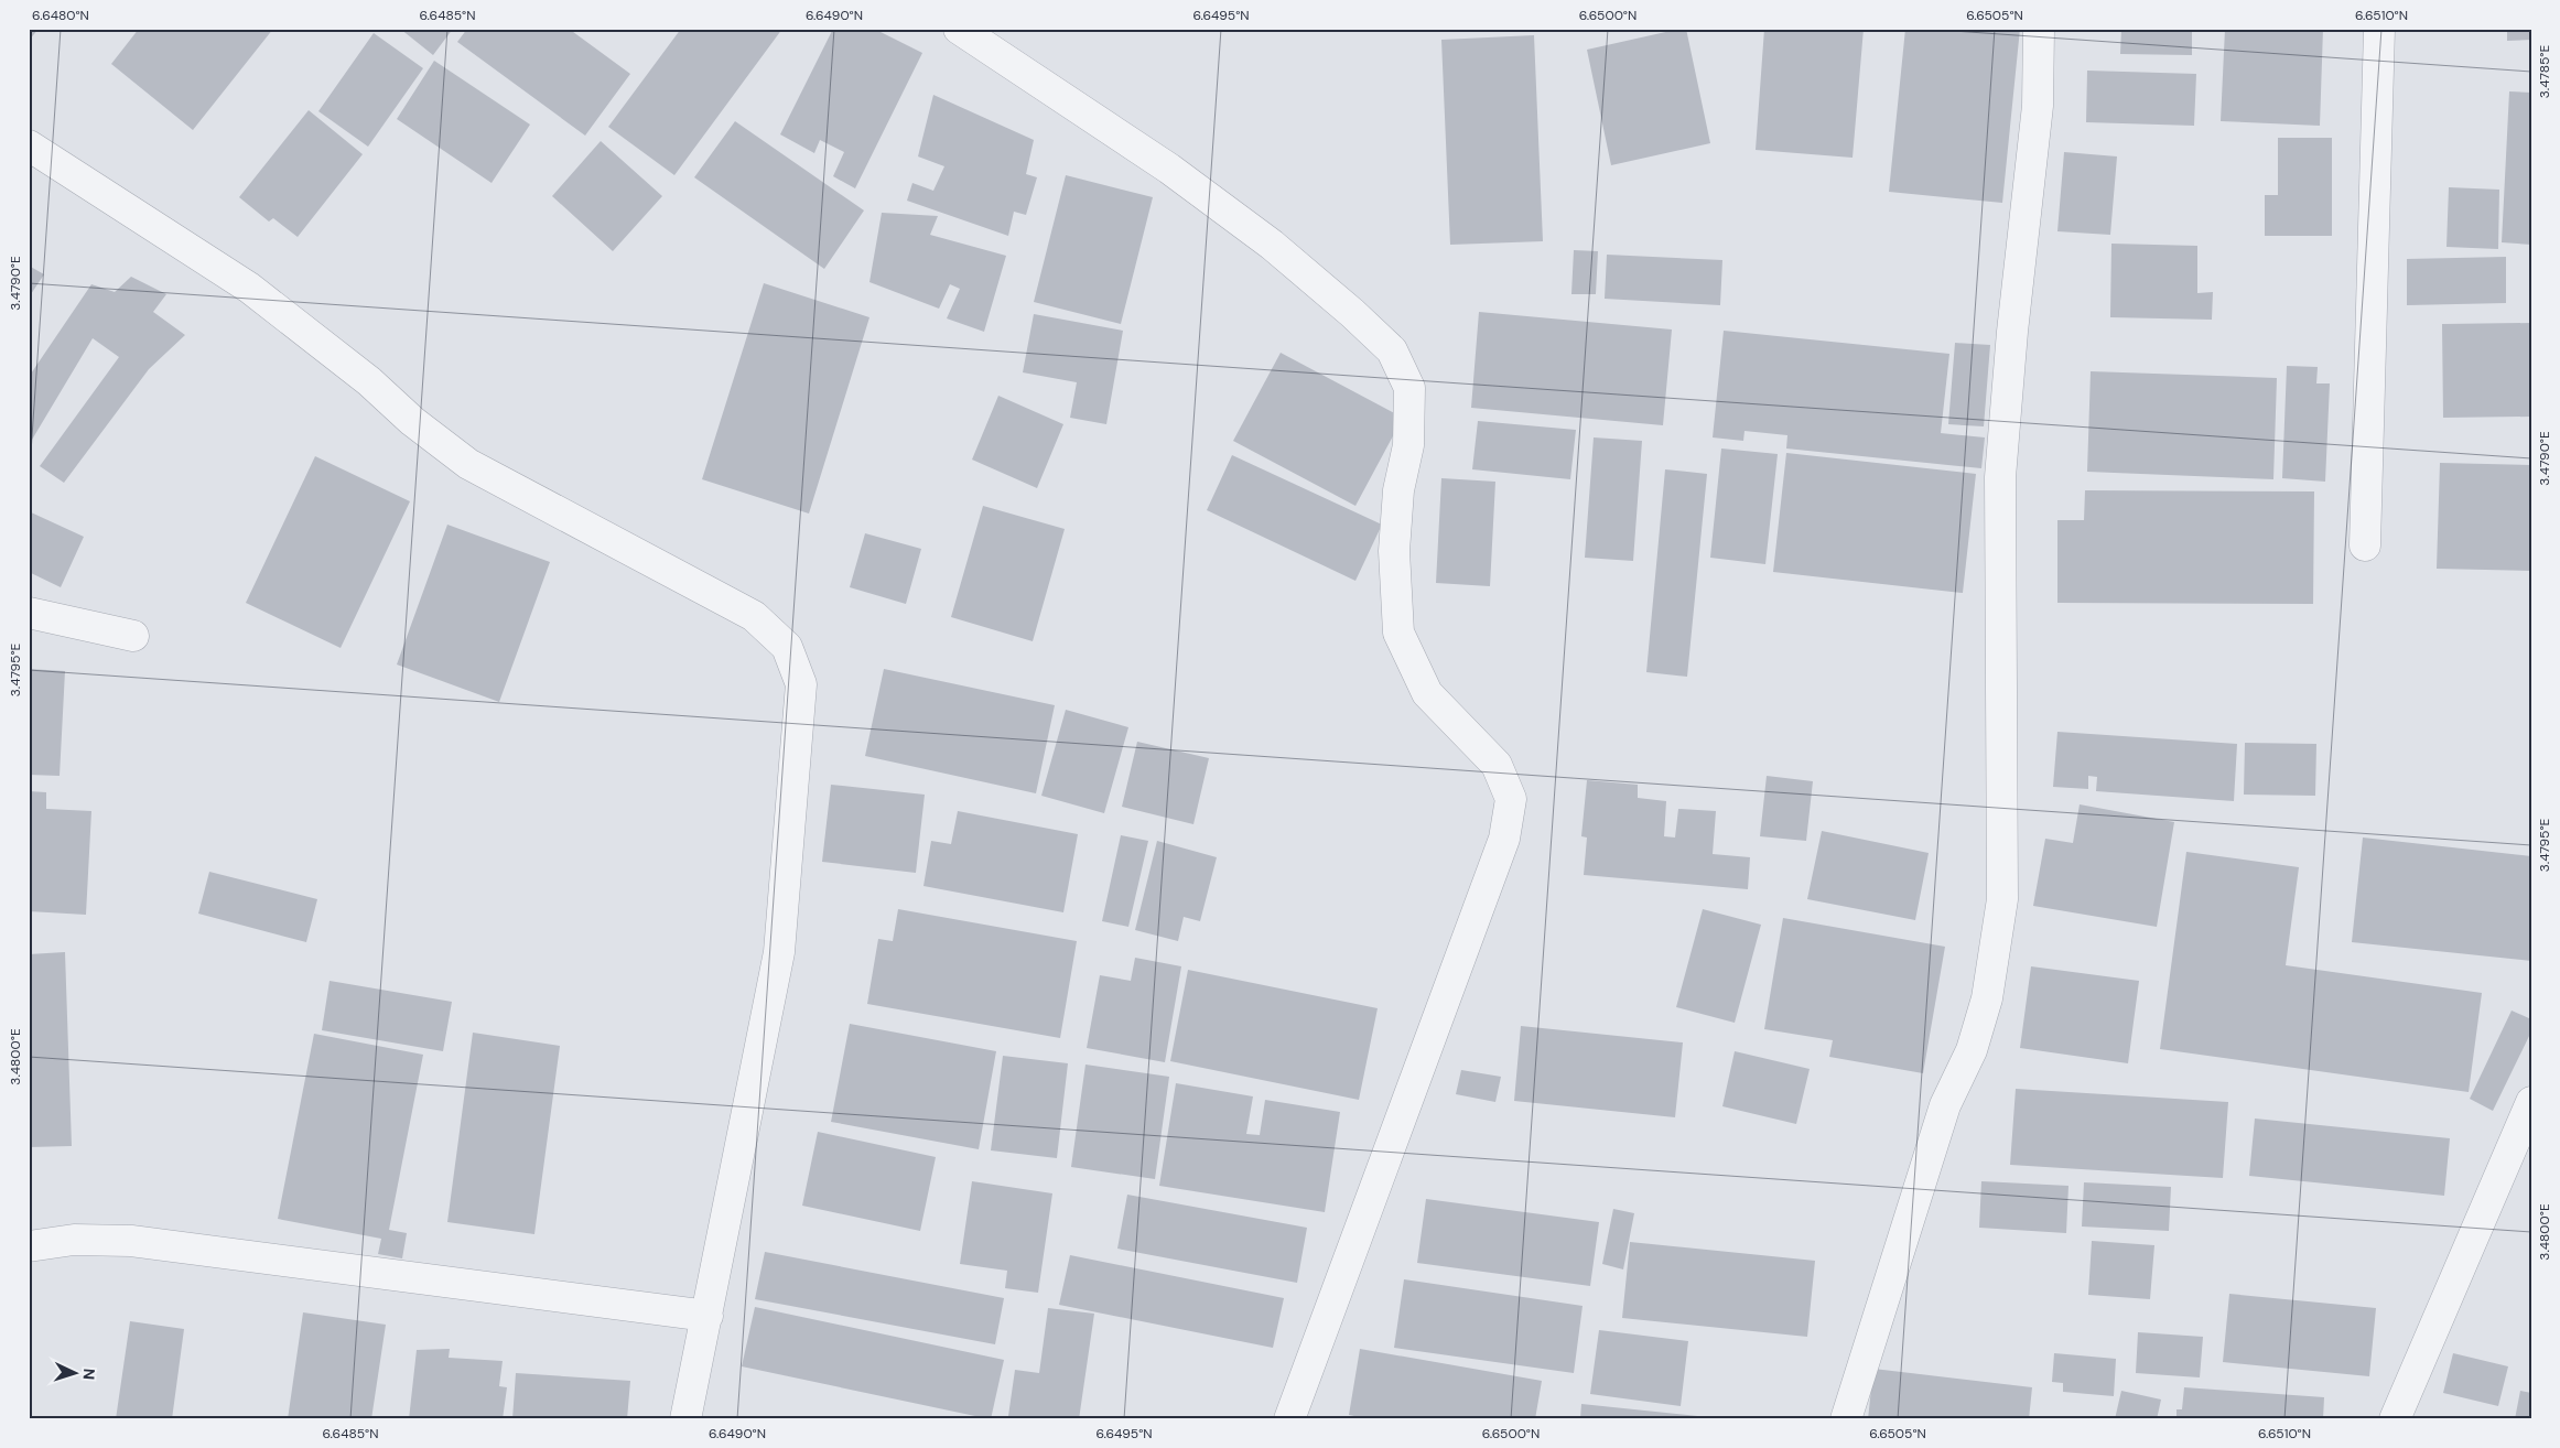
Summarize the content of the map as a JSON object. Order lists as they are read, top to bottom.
{
  "north": "right",
  "coordinates": [
    "6.6480°N",
    "6.6485°N",
    "6.6490°N",
    "6.6495°N",
    "6.6500°N",
    "6.6505°N",
    "6.6510°N",
    "3.4785°E",
    "3.4790°E",
    "3.4795°E",
    "3.4800°E"
  ]
}
